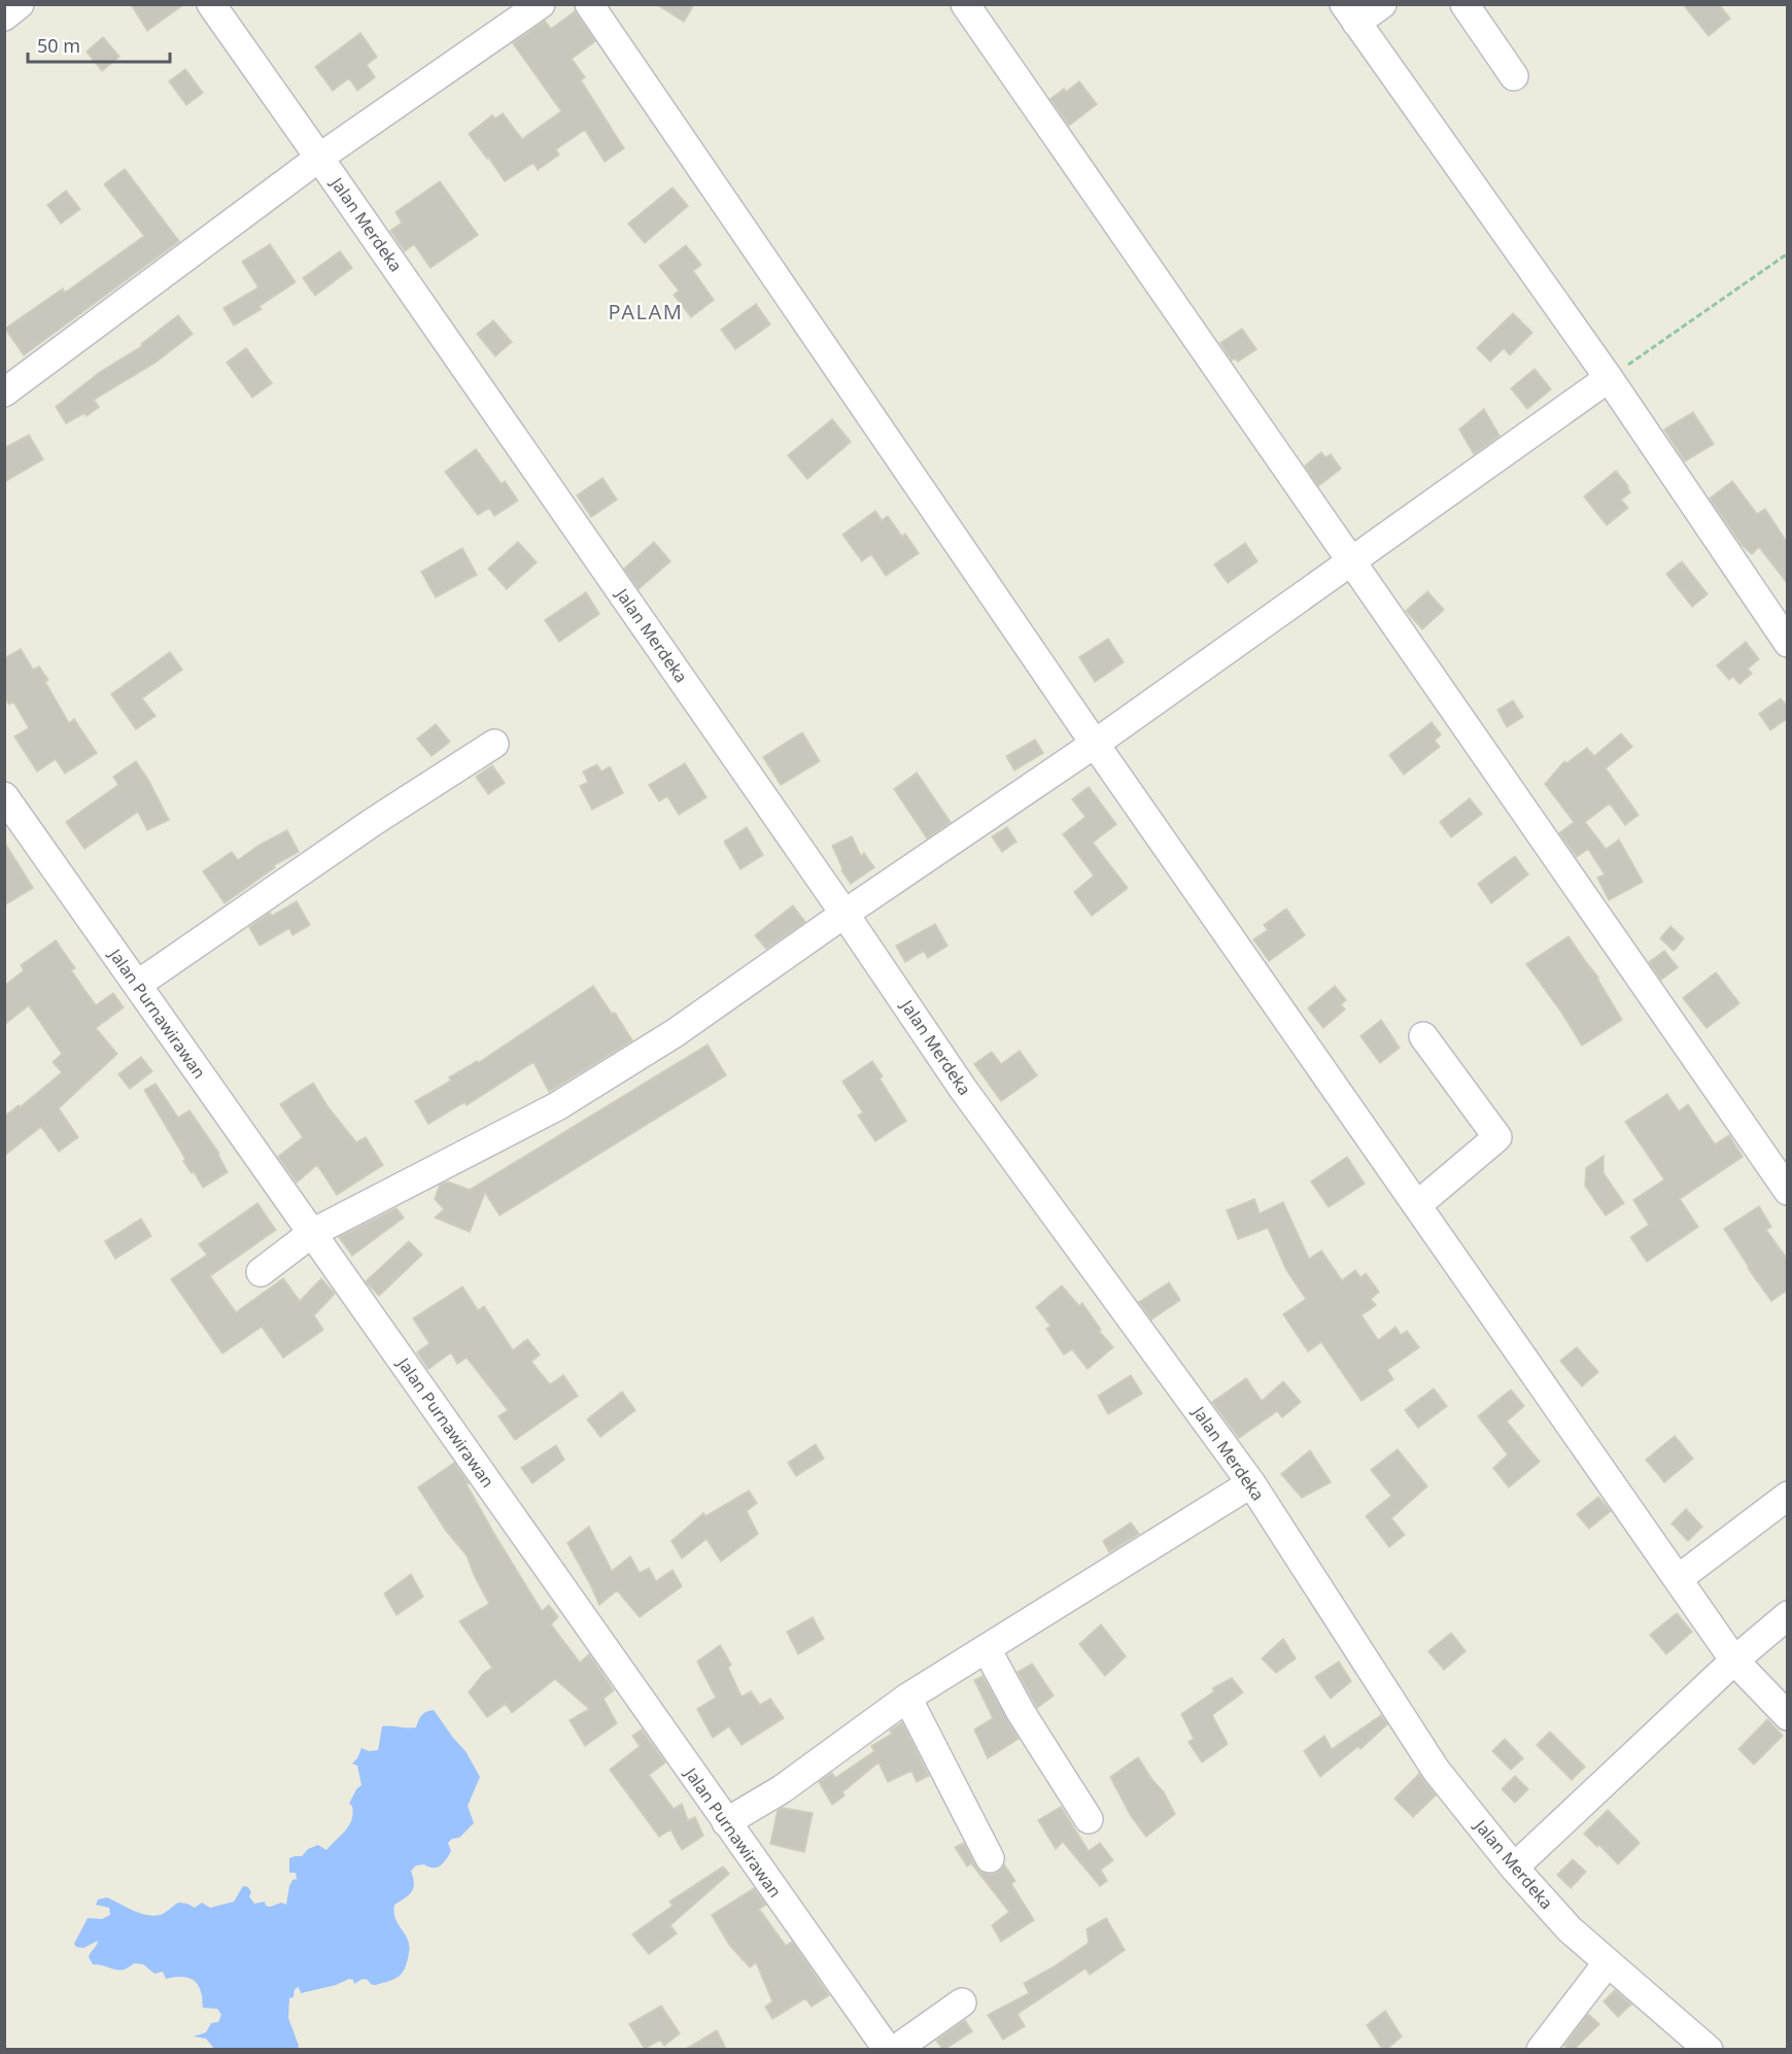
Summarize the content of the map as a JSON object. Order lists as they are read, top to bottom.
{
  "streets": {
    "street": ["Jalan Merdeka", "Jalan Purnawirawan"]
  },
  "districts": ["PALAM"],
  "scale_bar": "50 m"
}
